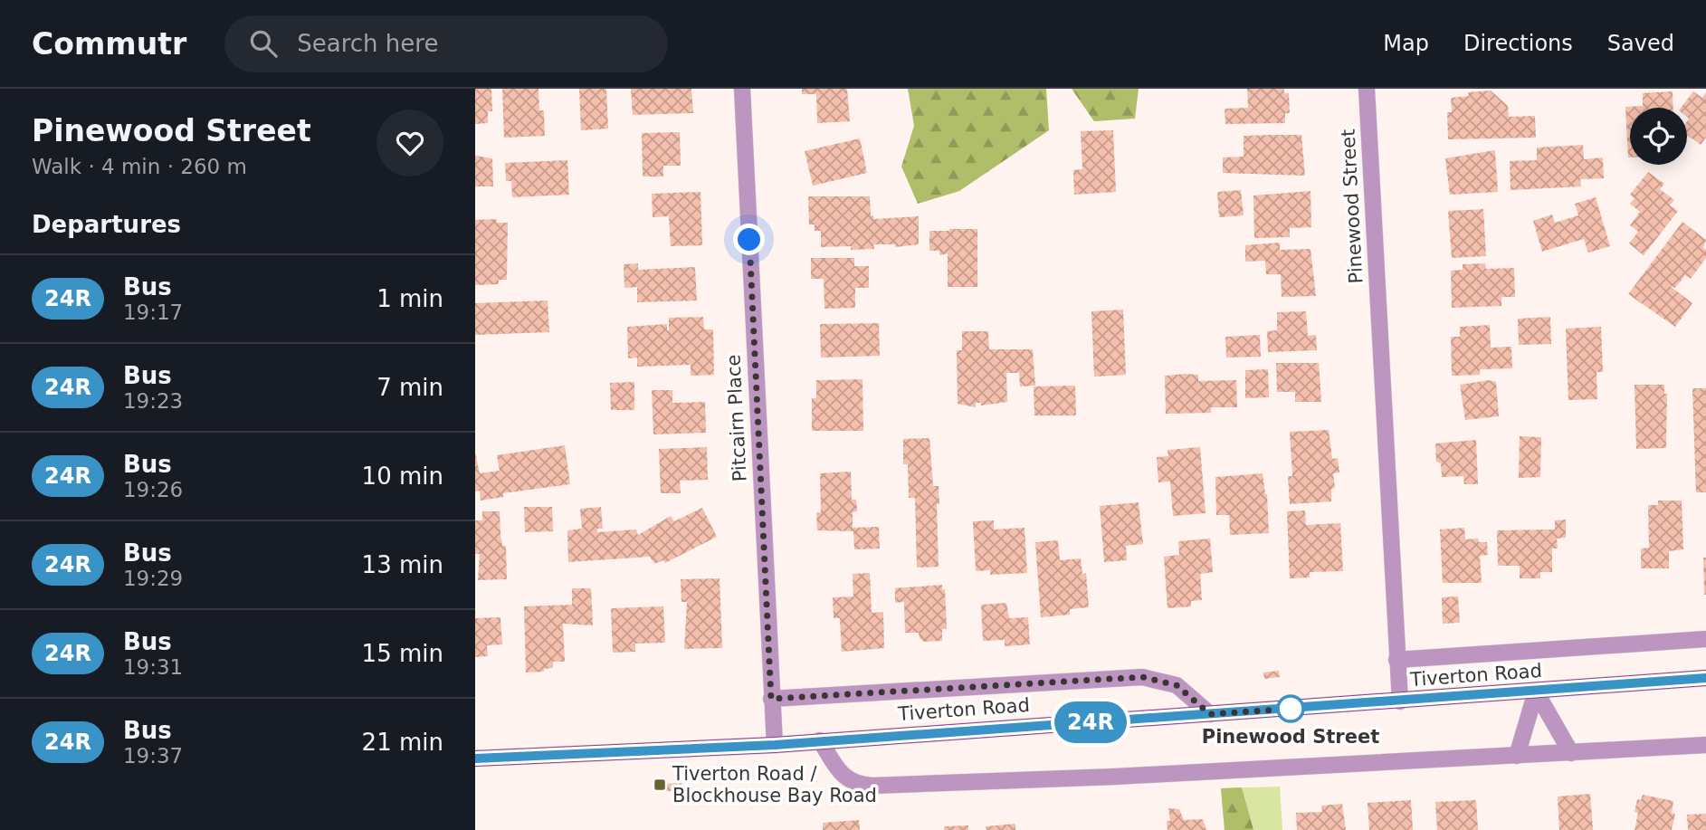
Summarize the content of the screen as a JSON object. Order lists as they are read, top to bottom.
{
  "streets": {
    "main road": ["Tiverton Road"],
    "street": ["Pinewood Street", "Pitcairn Place"]
  },
  "crossings": [
    ["Pinewood Street", "Tiverton Road"],
    ["Pitcairn Place", "Tiverton Road"]
  ],
  "places": {
    "other": ["Pinewood Street"],
    "transit": ["Tiverton Road / Blockhouse Bay Road"]
  },
  "lines": ["bus line 24R"],
  "page": {
    "header": "Commutr",
    "search": "Search here",
    "nav": ["Map", "Directions", "Saved"],
    "heading": [
      ["Pinewood Street", "Walk · 4 min · 260 m"],
      "Departures"
    ],
    "on_map": "24R",
    "list": [
      {
        "mark": "24R",
        "name": "Bus",
        "note": "19:17",
        "value": "1 min"
      },
      {
        "mark": "24R",
        "name": "Bus",
        "note": "19:23",
        "value": "7 min"
      },
      {
        "mark": "24R",
        "name": "Bus",
        "note": "19:26",
        "value": "10 min"
      },
      {
        "mark": "24R",
        "name": "Bus",
        "note": "19:29",
        "value": "13 min"
      },
      {
        "mark": "24R",
        "name": "Bus",
        "note": "19:31",
        "value": "15 min"
      },
      {
        "mark": "24R",
        "name": "Bus",
        "note": "19:37",
        "value": "21 min"
      }
    ]
  }
}
